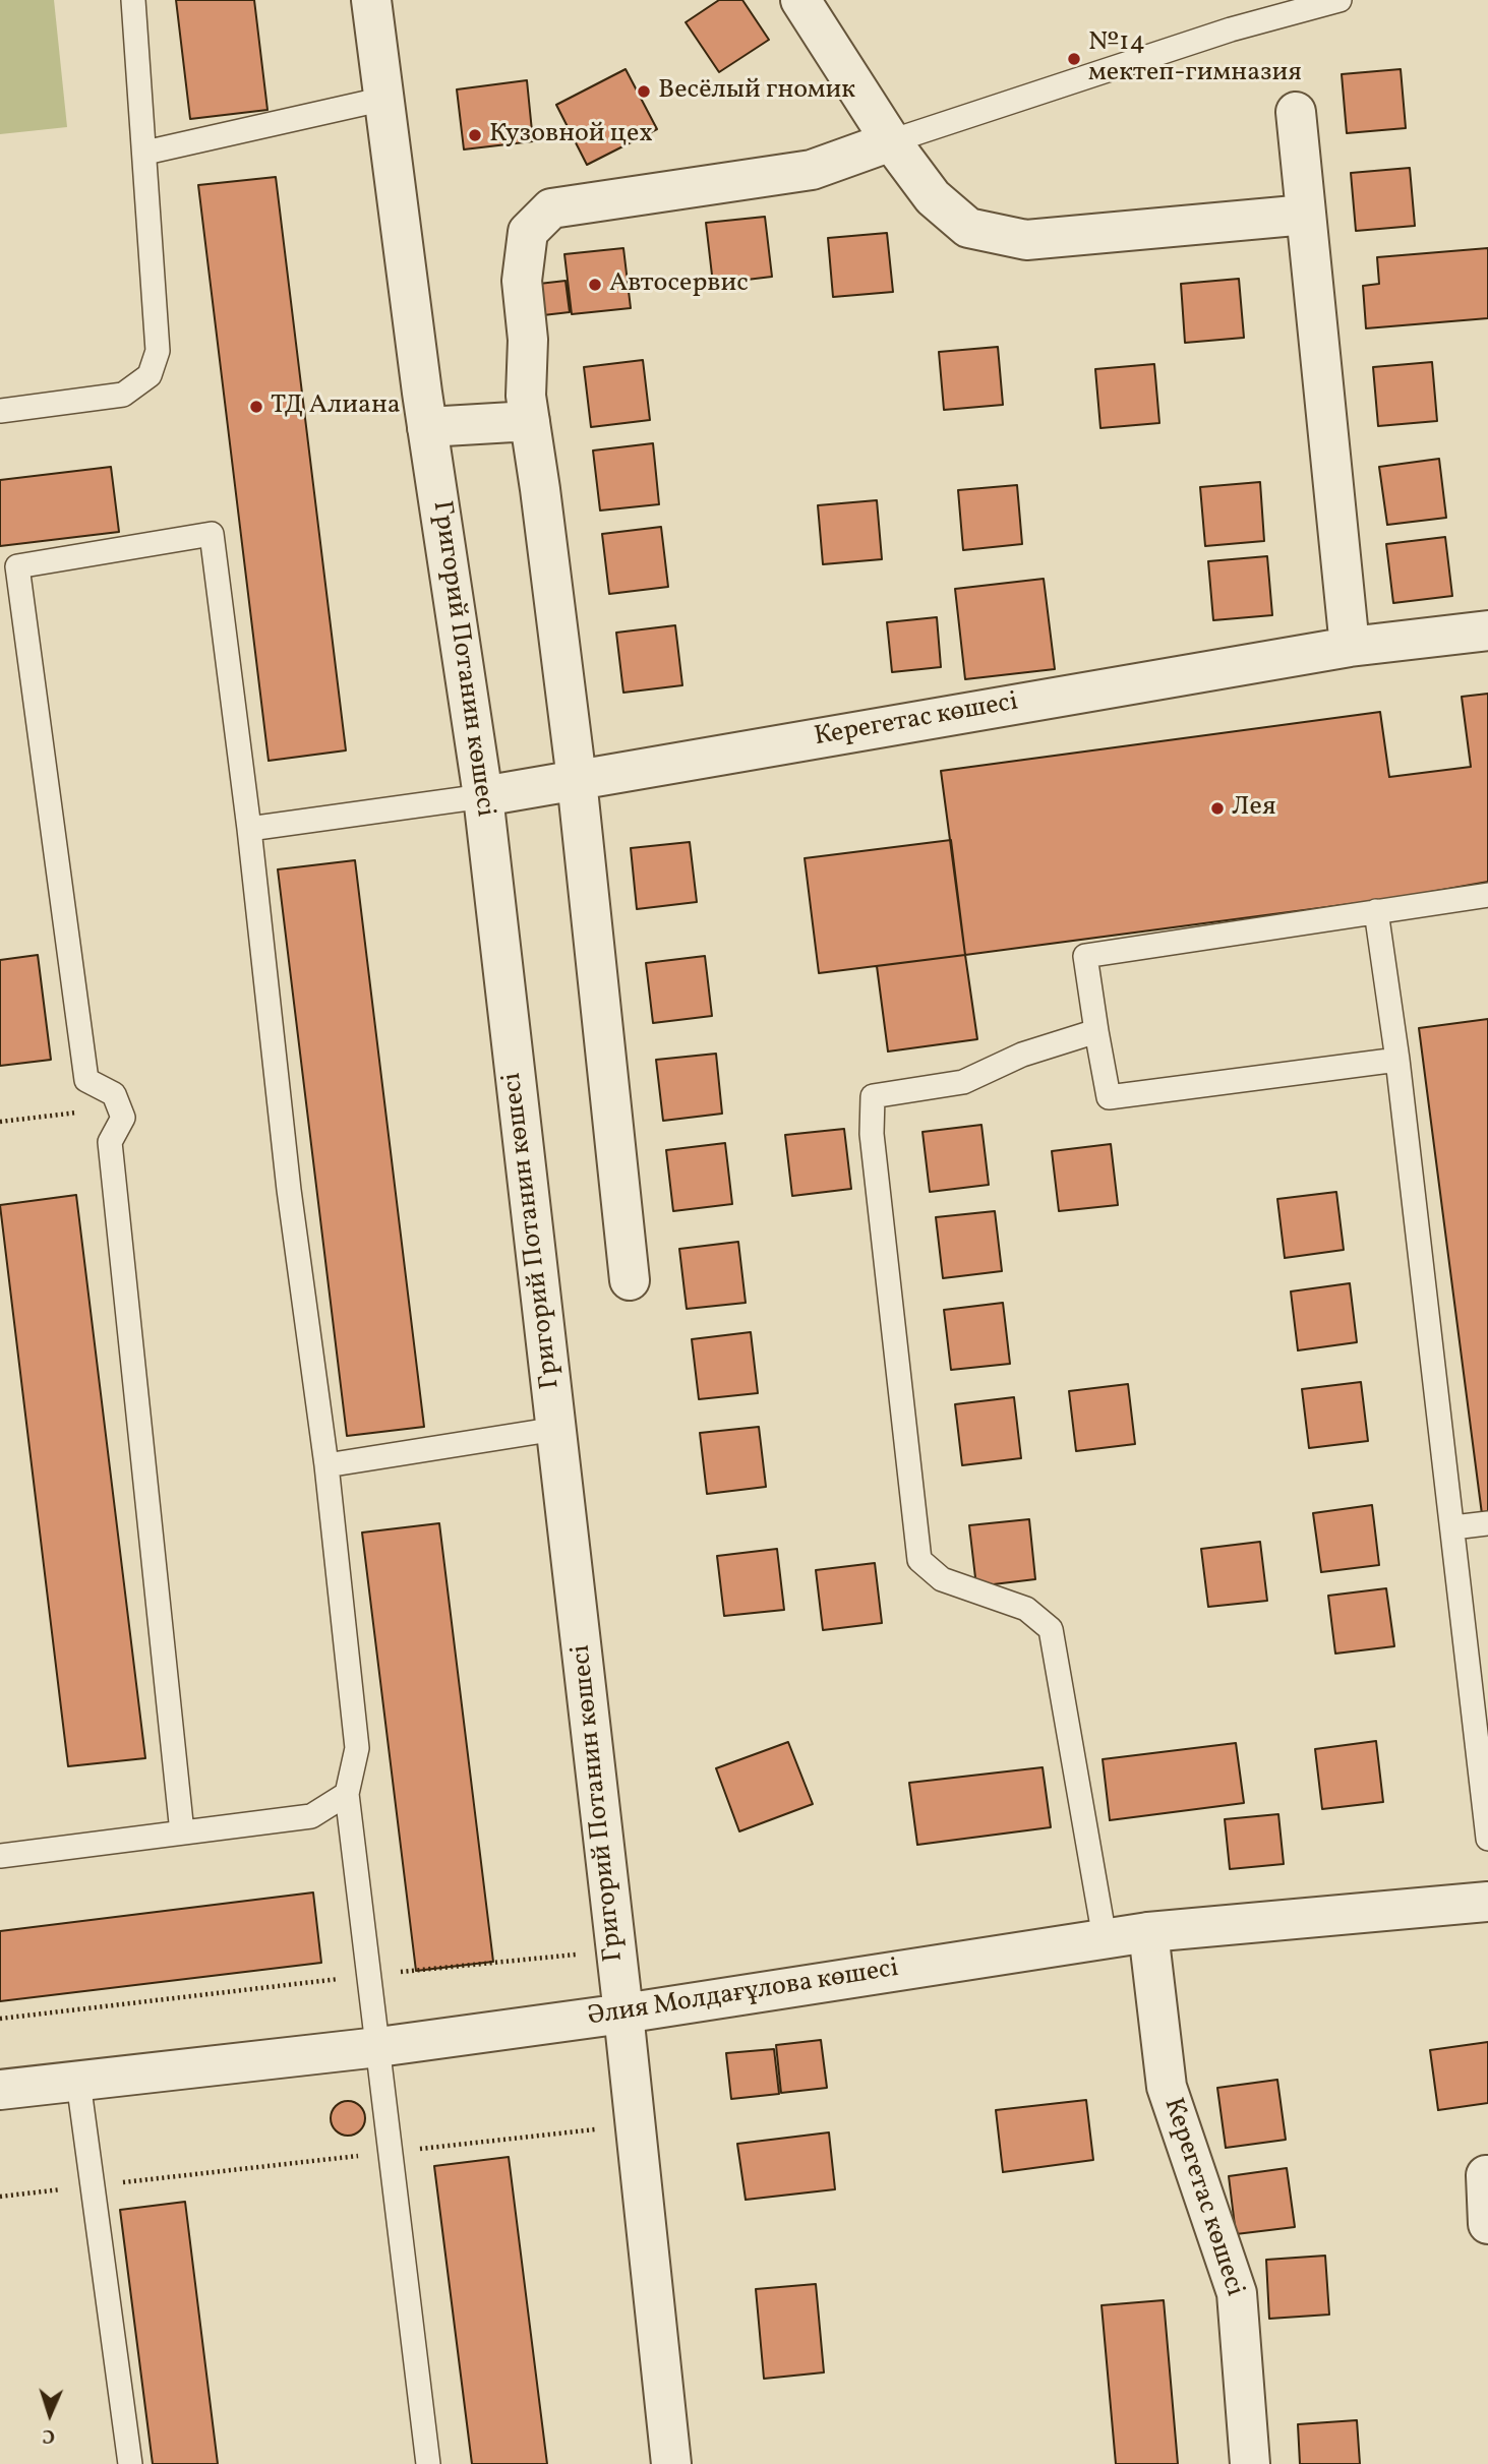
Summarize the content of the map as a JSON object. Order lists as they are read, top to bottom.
{
  "streets": {
    "street": ["Григорий Потанин көшесі", "Керегетас көшесі", "Әлия Молдағұлова көшесі"]
  },
  "crossings": [
    ["Григорий Потанин көшесі", "Керегетас көшесі"],
    ["Григорий Потанин көшесі", "Әлия Молдағұлова көшесі"],
    ["Керегетас көшесі", "Әлия Молдағұлова көшесі"]
  ],
  "places": [
    "№14 мектеп-гимназия",
    "Весёлый гномик",
    "Кузовной цех",
    "Автосервис",
    "ТД Алиана",
    "Лея"
  ],
  "north": "bottom"
}
